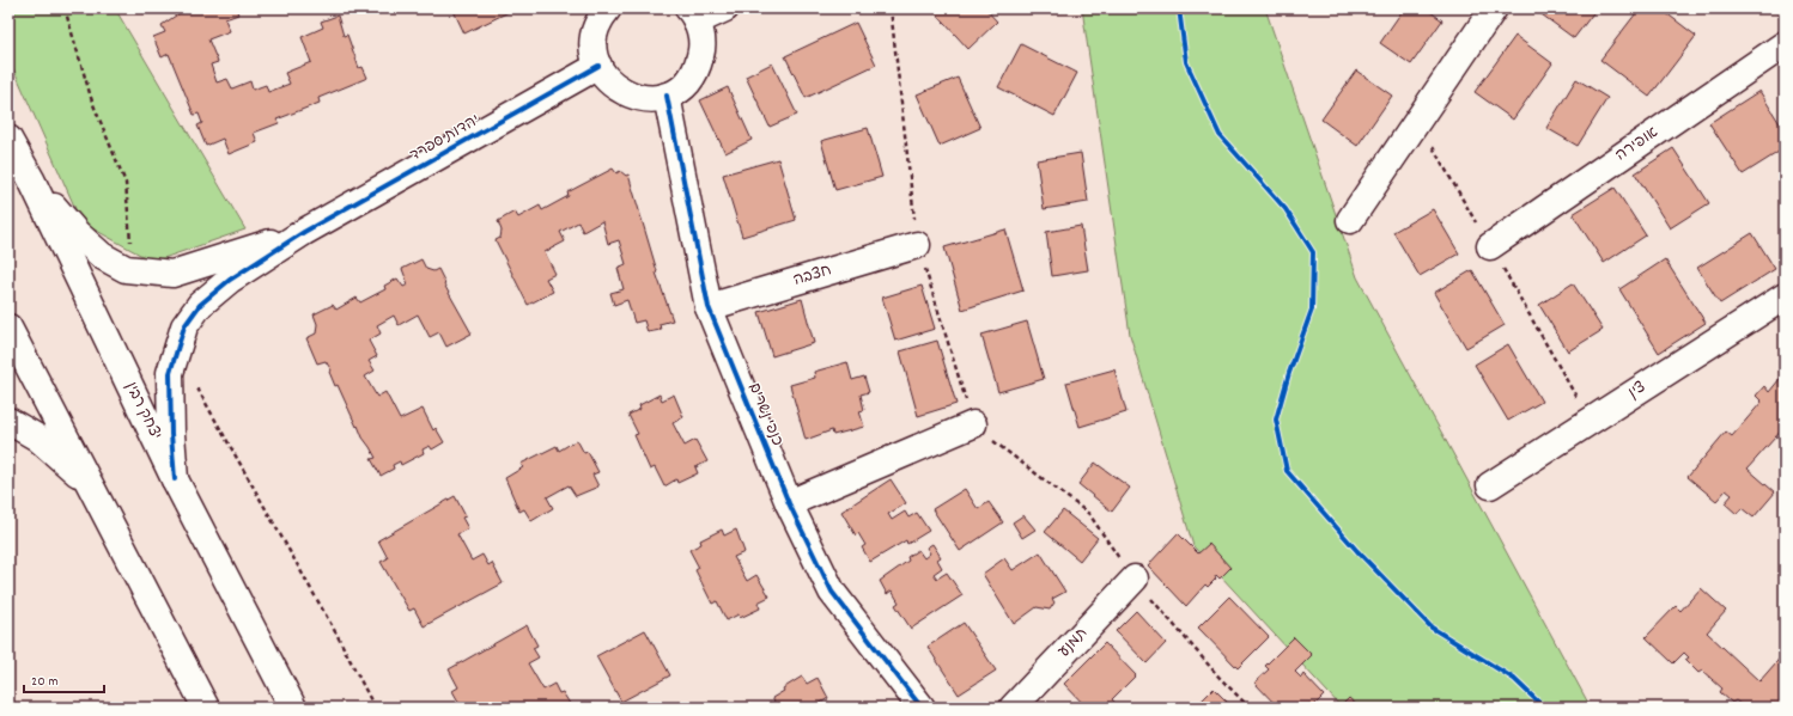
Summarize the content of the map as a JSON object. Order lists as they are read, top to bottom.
{
  "streets": {
    "street": [
      "יהדות ספרד",
      "אופירה",
      "חצבה",
      "צין",
      "יצחק רבין",
      "כנפי נשרים",
      "תמנע"
    ]
  },
  "crossings": [
    ["חצבה", "כנפי נשרים"]
  ],
  "scale_bar": "20 m"
}
